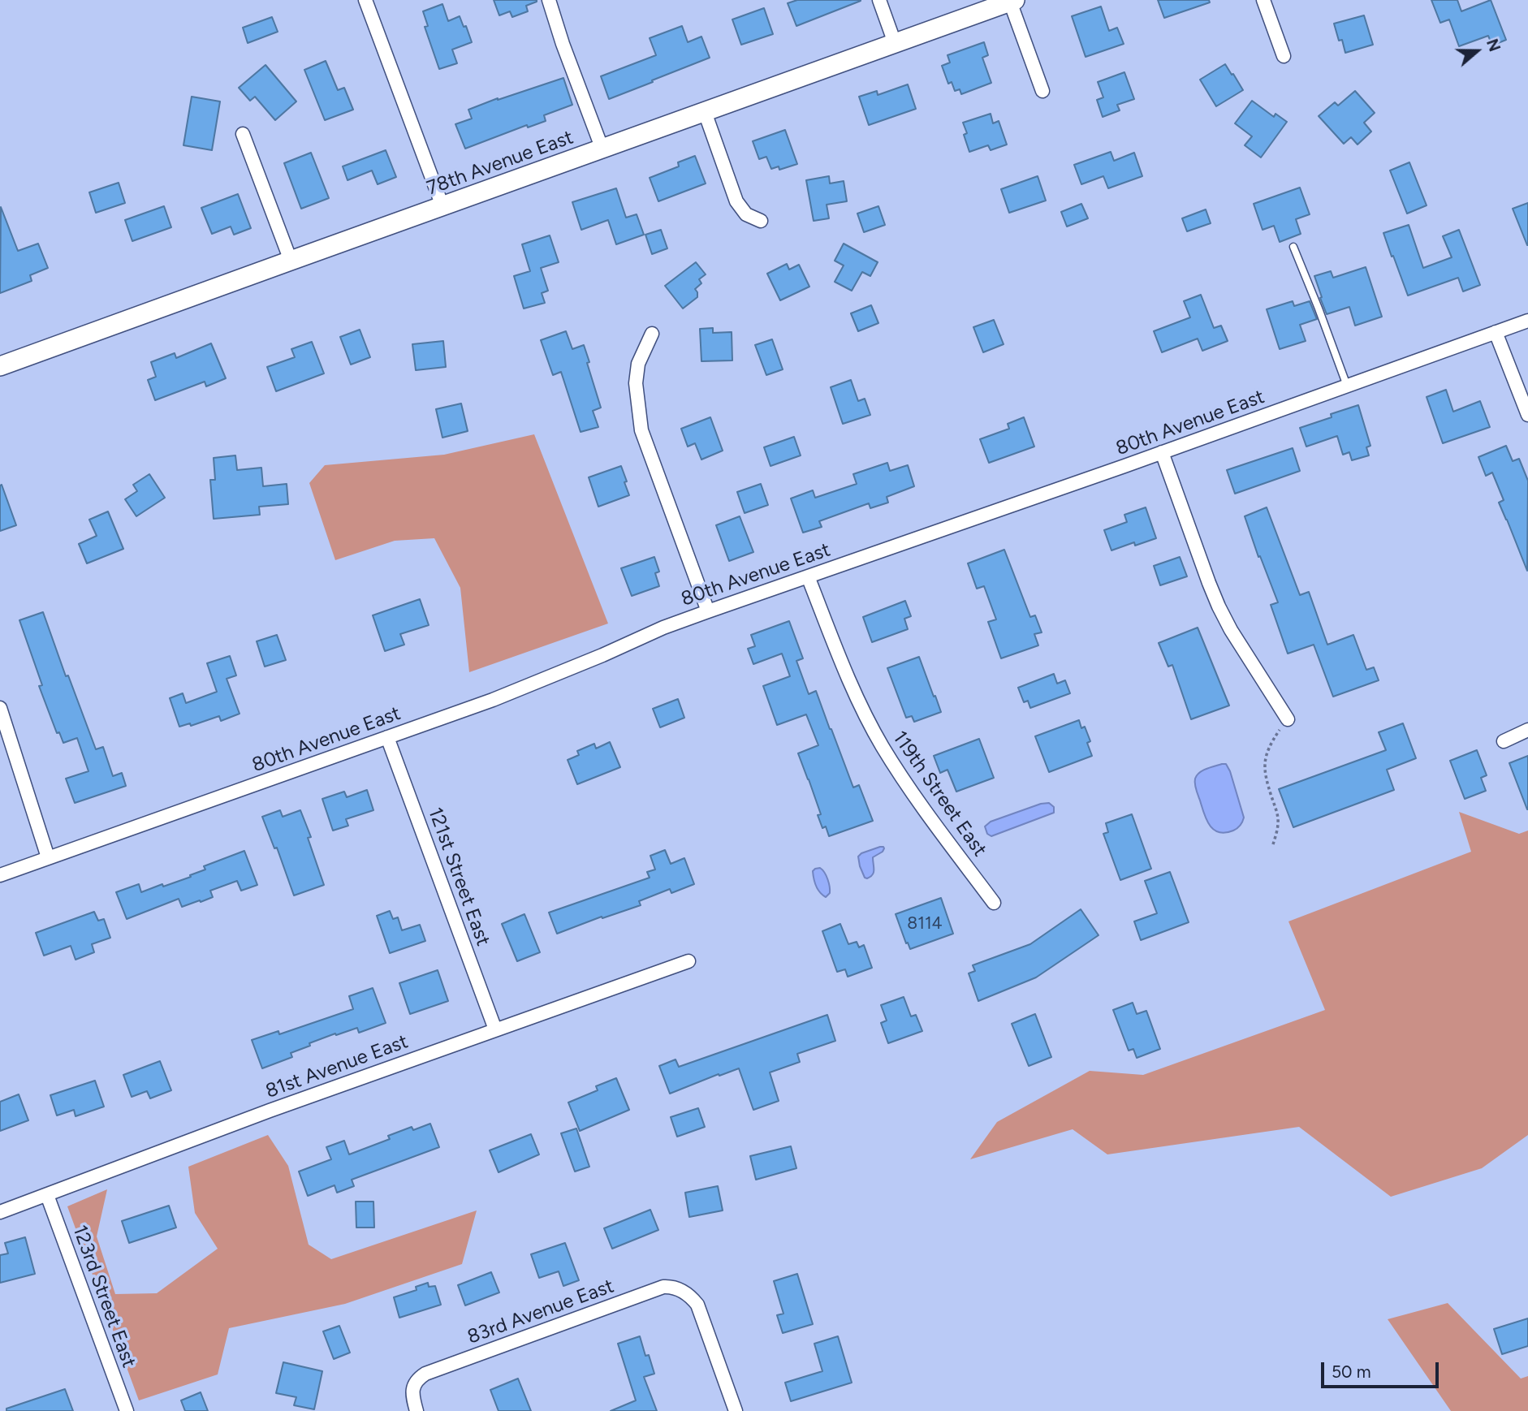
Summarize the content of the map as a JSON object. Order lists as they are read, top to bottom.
{
  "streets": {
    "street": [
      "78th Avenue East",
      "80th Avenue East",
      "119th Street East",
      "121st Street East",
      "81st Avenue East",
      "123rd Street East",
      "83rd Avenue East"
    ]
  },
  "crossings": [
    ["80th Avenue East", "119th Street East"],
    ["80th Avenue East", "121st Street East"],
    ["121st Street East", "81st Avenue East"],
    ["81st Avenue East", "123rd Street East"]
  ],
  "house_numbers": ["8114"],
  "scale_bar": "50 m",
  "north": "right"
}
